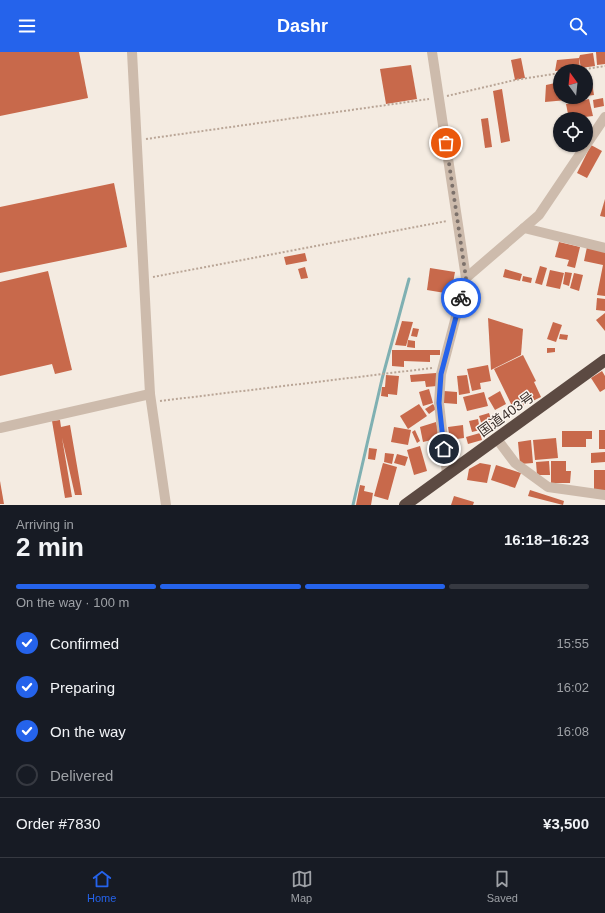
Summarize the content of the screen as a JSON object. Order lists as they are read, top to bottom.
{
  "streets": {
    "highway": ["国道403号"]
  },
  "north": "top",
  "page": {
    "header": "Dashr",
    "heading": ["2 min", "Arriving in", "16:18–16:23"],
    "panel": ["Order #7830", "¥3,500"],
    "bar": "On the way · 100 m",
    "list": [
      ["Confirmed", "15:55"],
      ["Preparing", "16:02"],
      ["On the way", "16:08"],
      "Delivered"
    ],
    "tabs": ["Home", "Map", "Saved"]
  }
}
